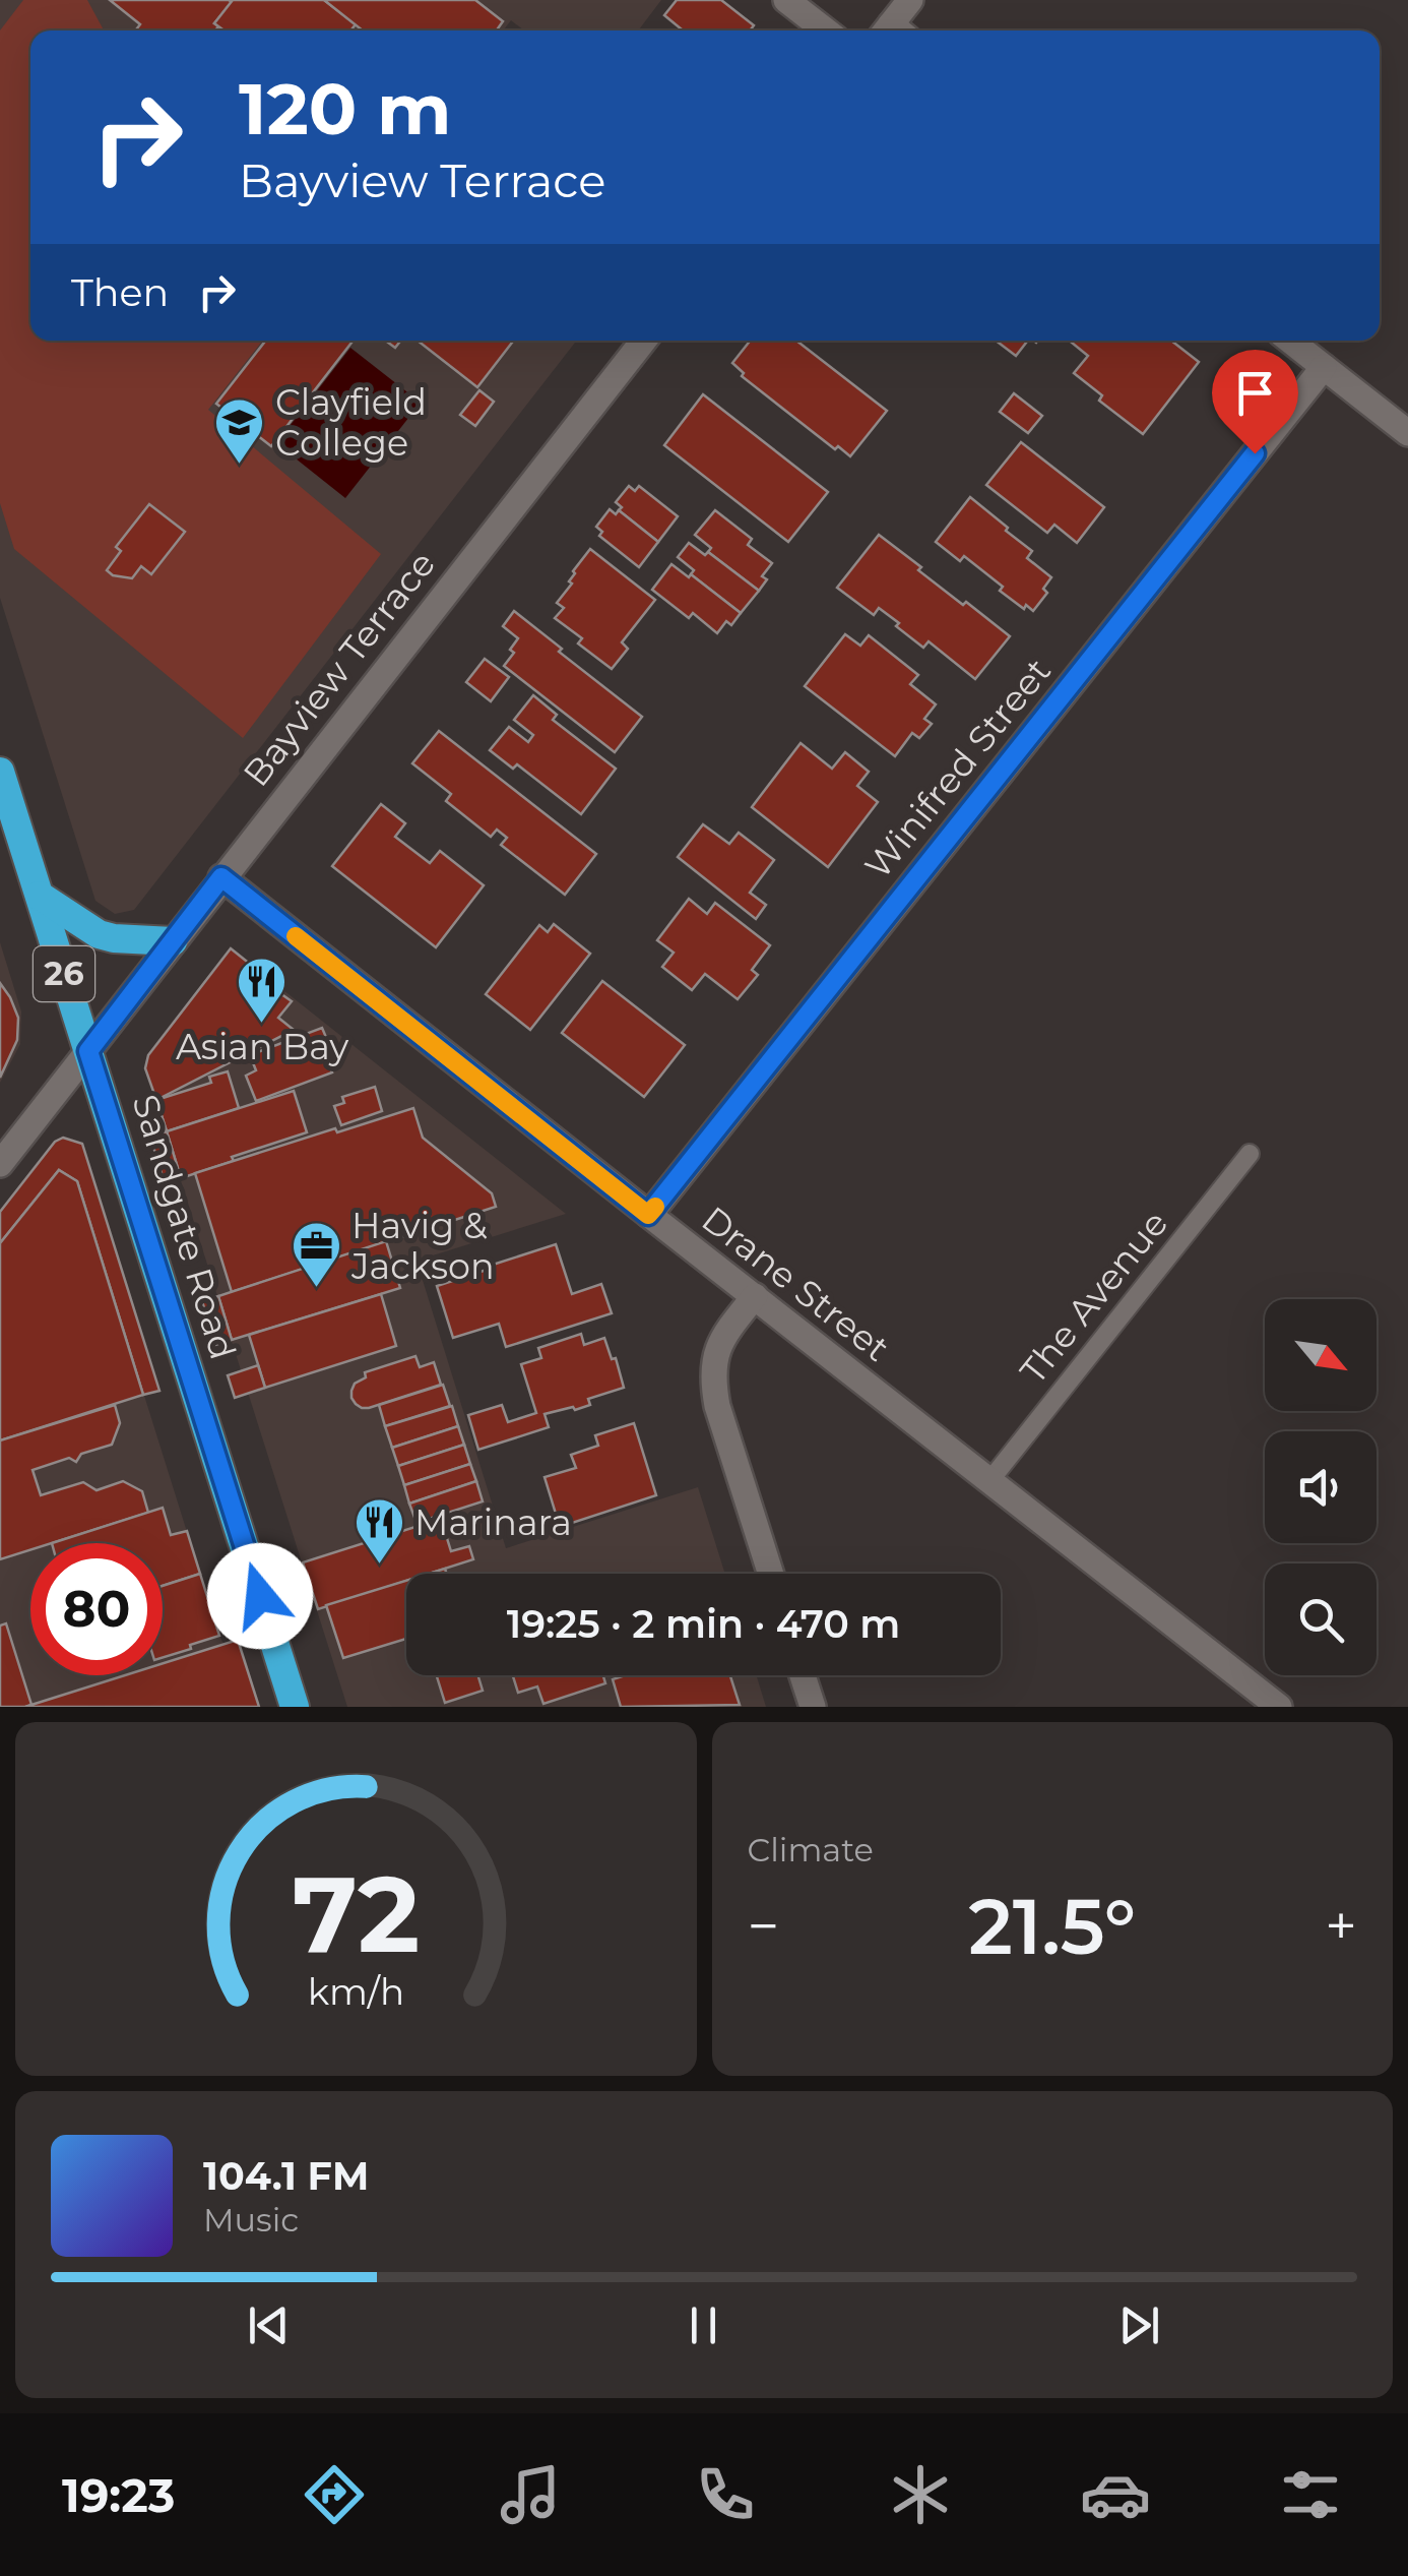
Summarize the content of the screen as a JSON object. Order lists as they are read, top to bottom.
{
  "streets": {
    "highway": ["26", "Sandgate Road"],
    "street": ["Bayview Terrace", "Winifred Street", "Drane Street"],
    "lane": ["The Avenue"]
  },
  "crossings": [
    ["Bayview Terrace", "Sandgate Road"],
    ["Bayview Terrace", "Drane Street"],
    ["Winifred Street", "Drane Street"],
    ["Drane Street", "The Avenue"]
  ],
  "places": {
    "school or university": ["Clayfield College"],
    "restaurant": ["Asian Bay", "Marinara"],
    "office": ["Havig & Jackson"]
  },
  "north": "bottom right",
  "page": {
    "turn": ["120 m", "Bayview Terrace"],
    "then": "Then",
    "limit": "80",
    "trip": "19:25 · 2 min · 470 m",
    "tile": "Climate",
    "heat": ["−", "21.5°", "+"],
    "song": ["104.1 FM", "Music"],
    "tabs": "19:23",
    "gauge": ["72", "km/h"]
  }
}
